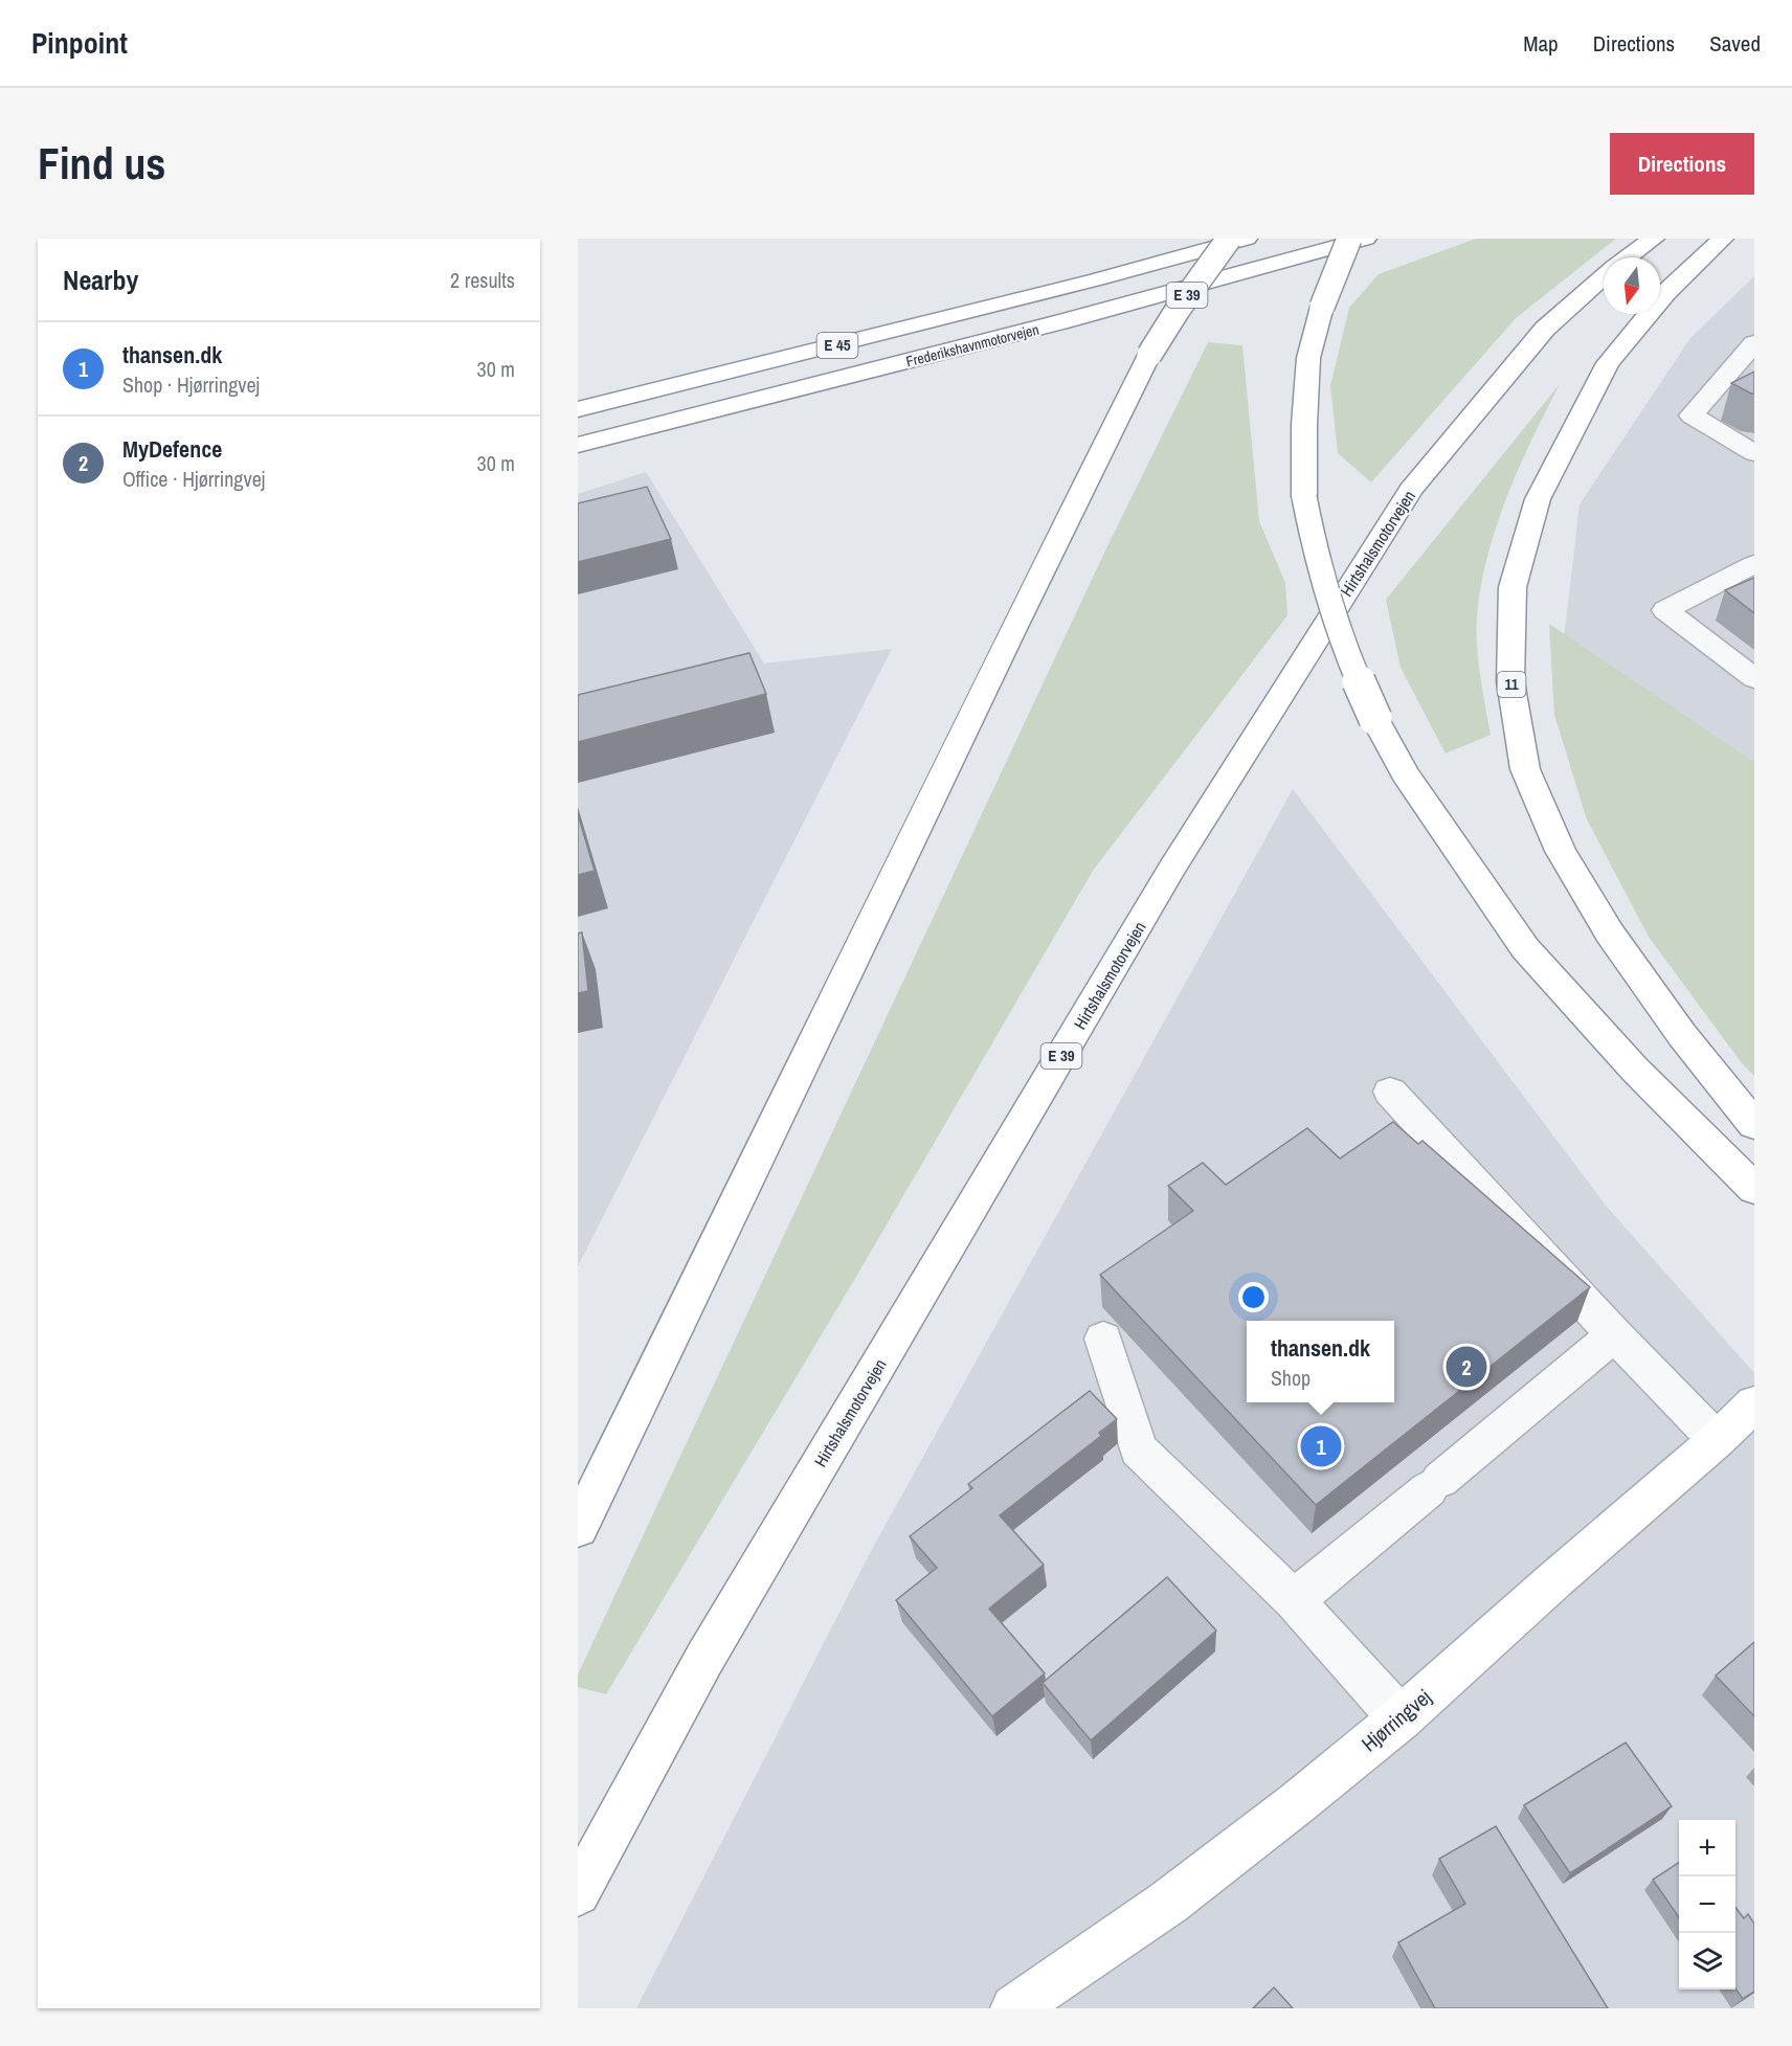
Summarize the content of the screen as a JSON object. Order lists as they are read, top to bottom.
{
  "streets": {
    "main road": [
      "E 39",
      "E 45",
      "Frederikshavnmotorvejen",
      "Hirtshalsmotorvejen",
      "11",
      "Hjørringvej"
    ]
  },
  "north": "bottom",
  "page": {
    "header": "Pinpoint",
    "nav": ["Map", "Directions", "Saved"],
    "buttons": "Directions",
    "title": "Find us",
    "heading": ["Nearby", "2 results"],
    "list": [
      {
        "mark": "1",
        "name": "thansen.dk",
        "note": "Shop · Hjørringvej",
        "value": "30 m"
      },
      {
        "mark": "2",
        "name": "MyDefence",
        "note": "Office · Hjørringvej",
        "value": "30 m"
      }
    ],
    "popup": ["thansen.dk", "Shop"],
    "pins": ["2", "1"],
    "map_buttons": ["+", "−"]
  }
}
